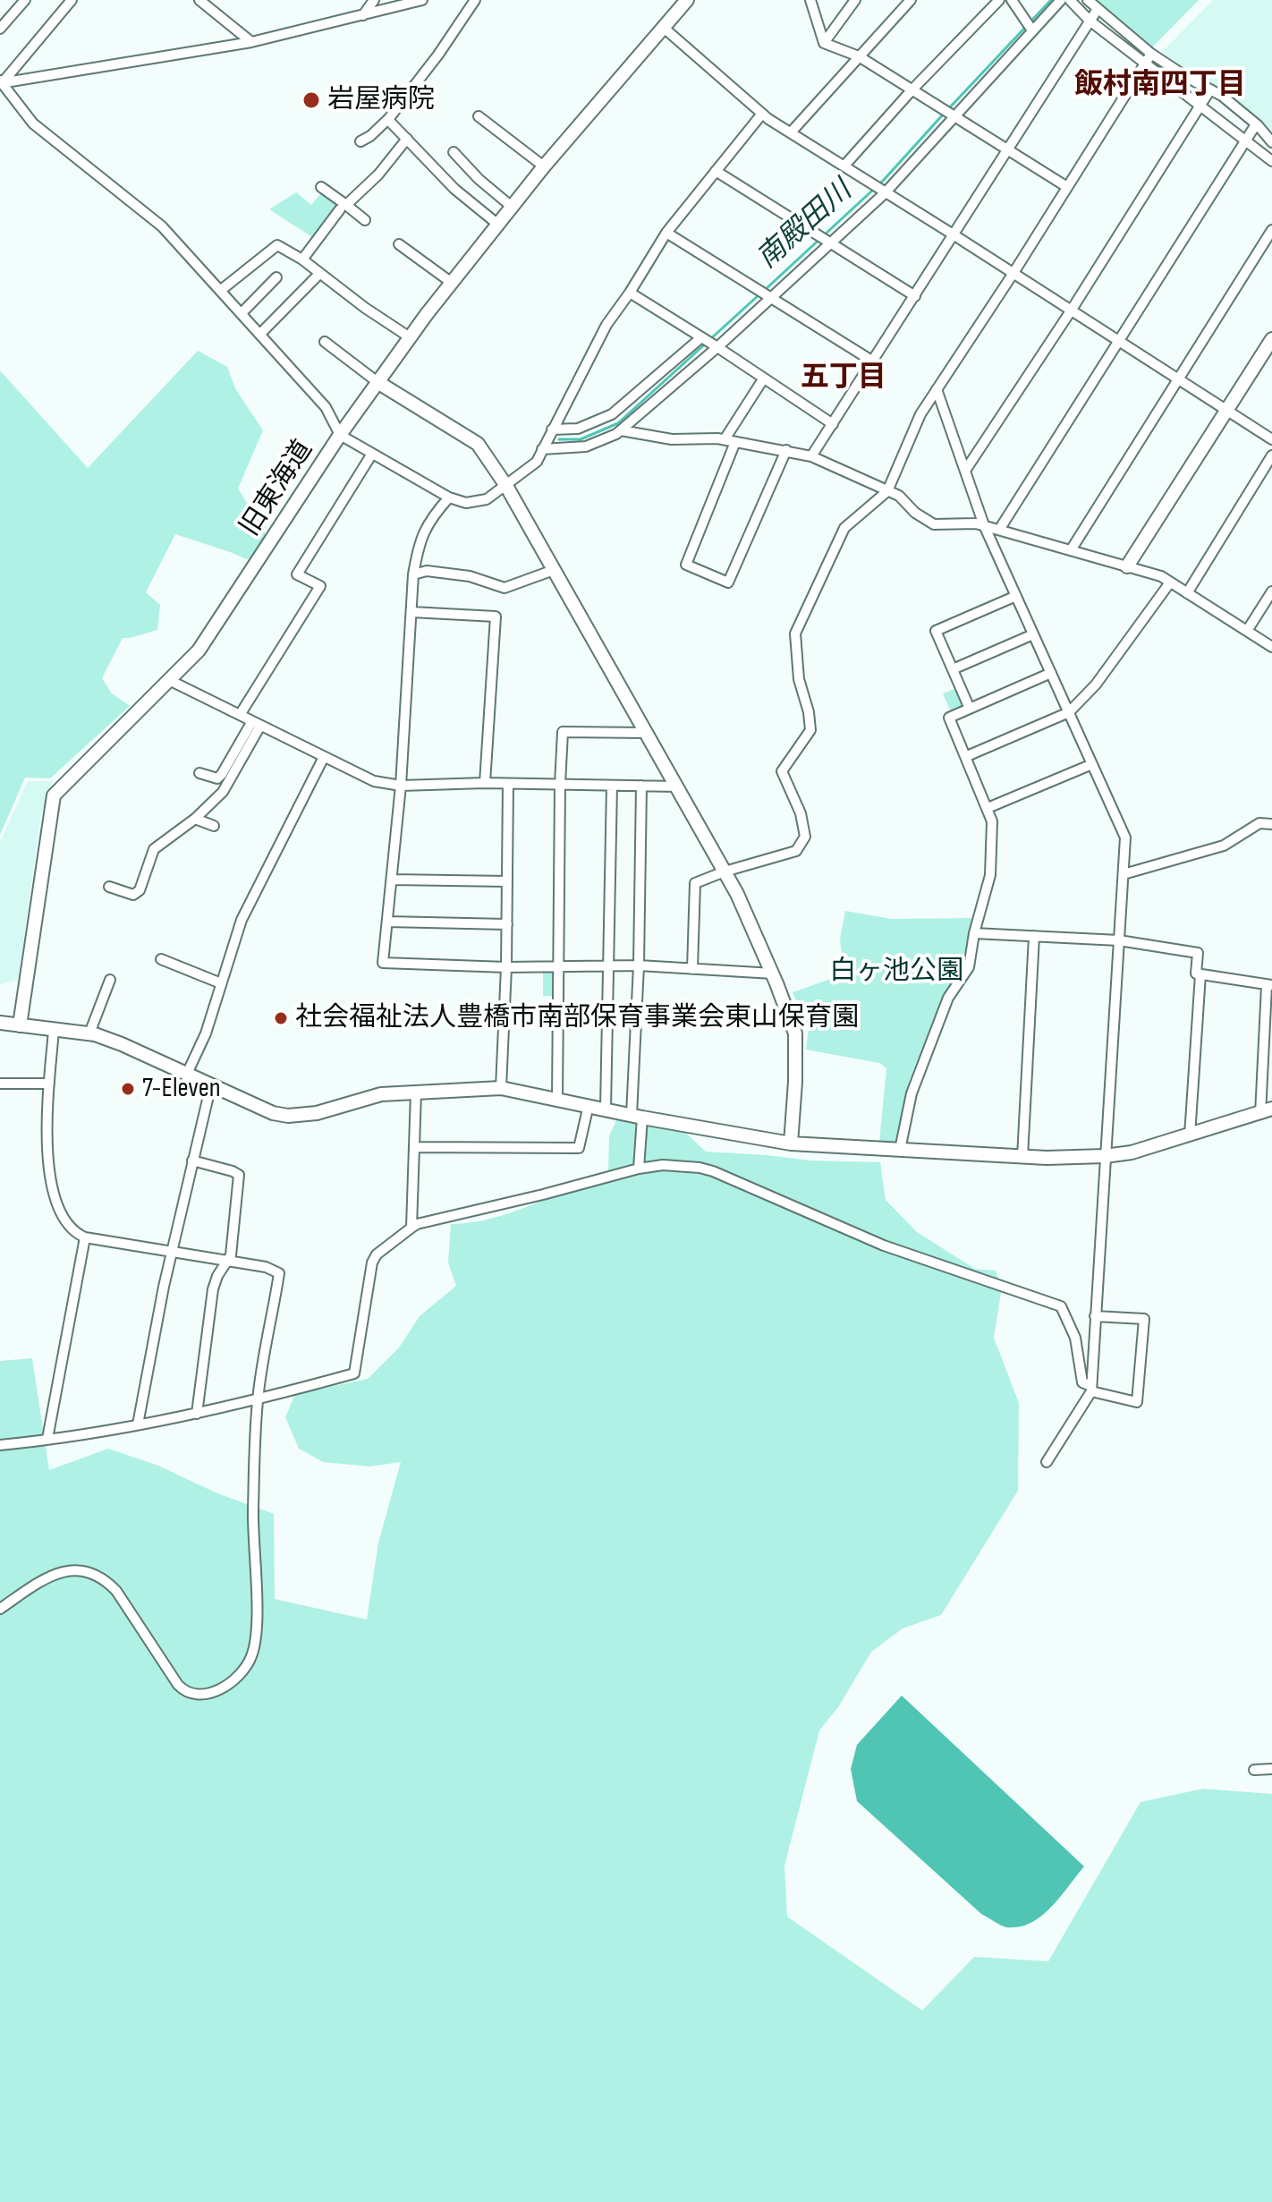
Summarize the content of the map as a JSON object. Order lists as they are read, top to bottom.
{
  "streets": {
    "street": ["旧東海道"]
  },
  "districts": ["飯村南四丁目", "五丁目"],
  "water": ["南殿田川"],
  "parks": ["白ヶ池公園"],
  "places": ["岩屋病院", "社会福祉法人豊橋市南部保育事業会東山保育園", "7-Eleven"]
}
